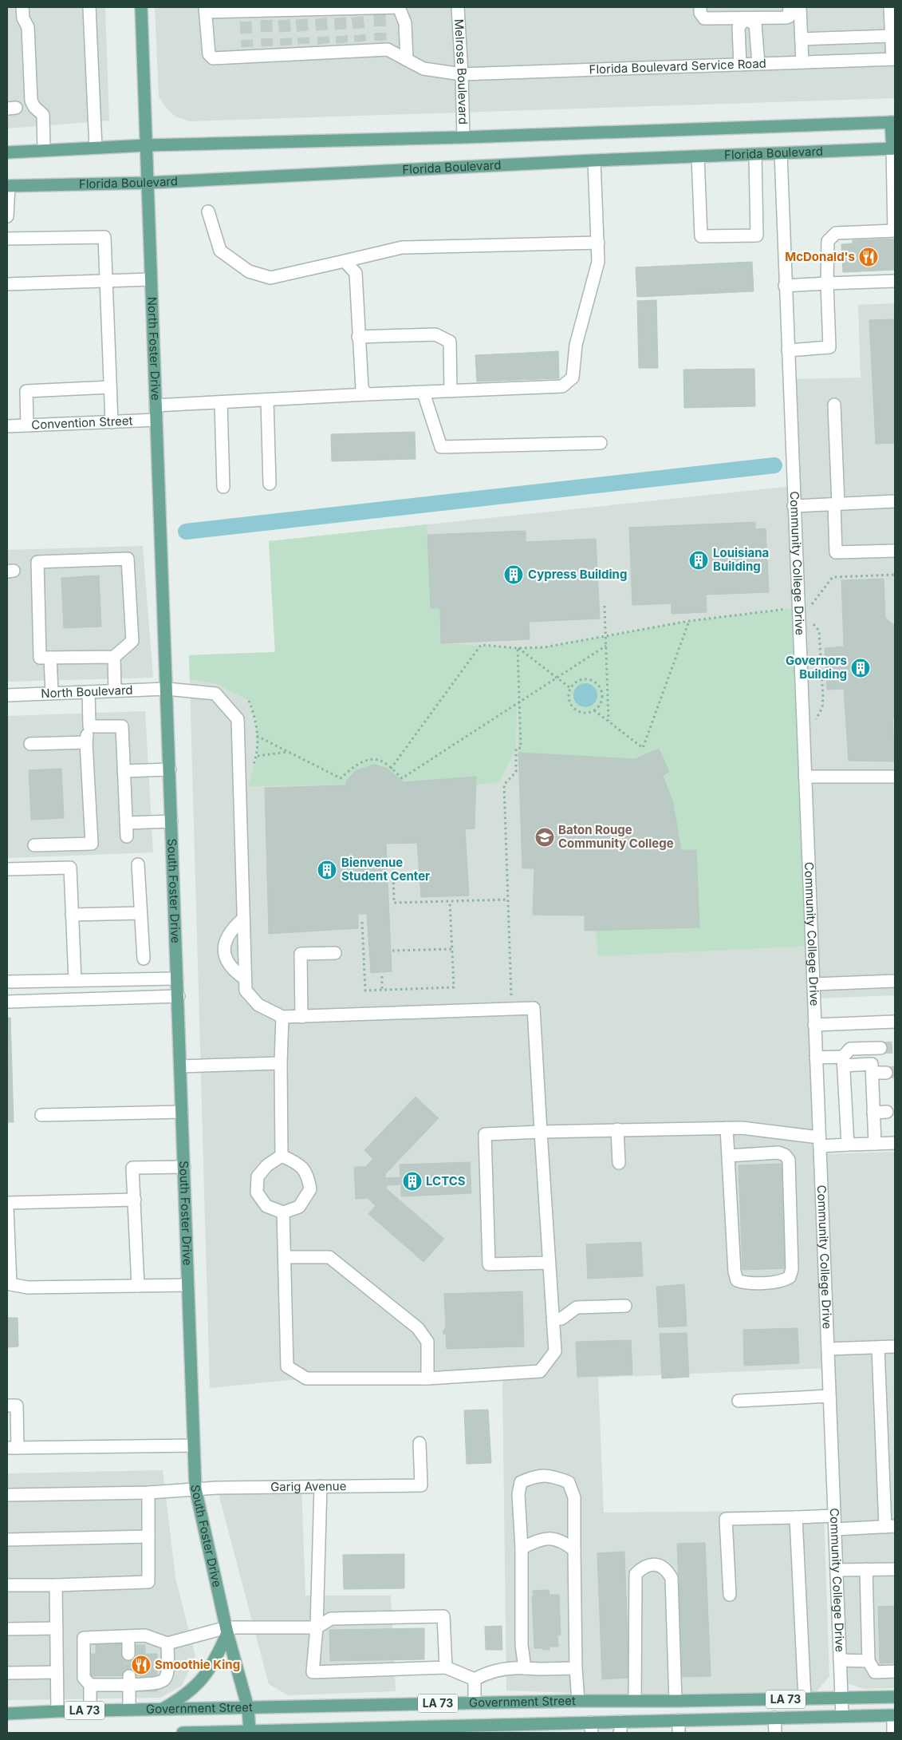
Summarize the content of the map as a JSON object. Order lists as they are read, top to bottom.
{
  "streets": {
    "main road": [
      "Florida Boulevard",
      "North Foster Drive",
      "South Foster Drive",
      "LA 73",
      "Government Street"
    ],
    "street": [
      "Florida Boulevard Service Road",
      "Melrose Boulevard",
      "Convention Street",
      "Community College Drive",
      "North Boulevard",
      "Garig Avenue"
    ]
  },
  "crossings": [
    ["Florida Boulevard Service Road", "Melrose Boulevard"],
    ["Florida Boulevard", "North Foster Drive"],
    ["Florida Boulevard", "Community College Drive"],
    ["North Foster Drive", "Convention Street"],
    ["North Foster Drive", "North Boulevard"],
    ["North Foster Drive", "South Foster Drive"],
    ["Community College Drive", "Government Street"],
    ["North Boulevard", "South Foster Drive"],
    ["South Foster Drive", "Garig Avenue"],
    ["South Foster Drive", "Government Street"]
  ],
  "places": {
    "restaurant": ["McDonald's", "Smoothie King"],
    "building": [
      "Louisiana Building",
      "Cypress Building",
      "Governors Building",
      "Bienvenue Student Center",
      "LCTCS"
    ],
    "school or university": ["Baton Rouge Community College"]
  }
}
